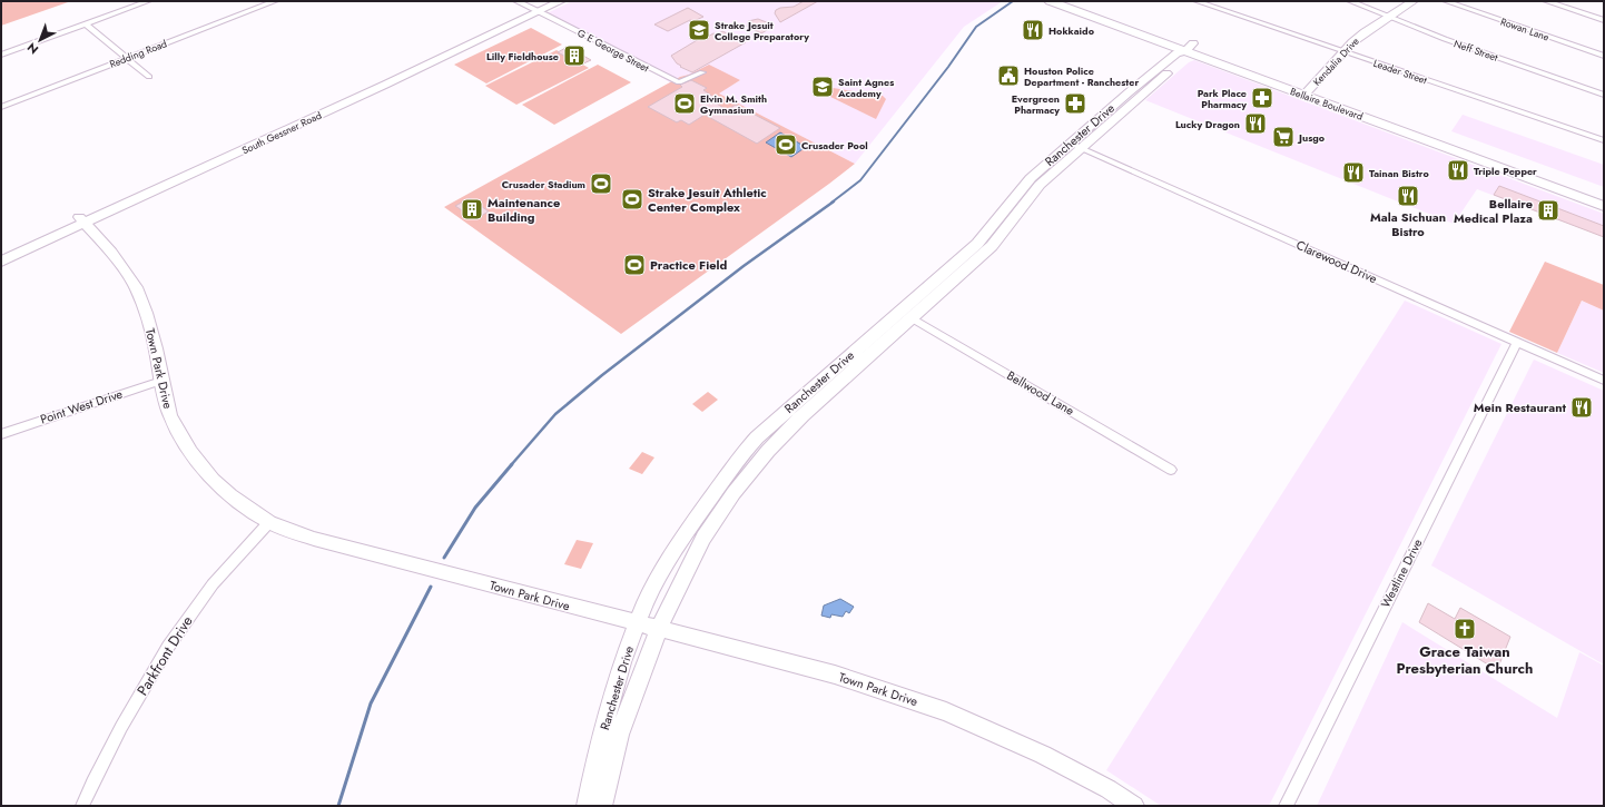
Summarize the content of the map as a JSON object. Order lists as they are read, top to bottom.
{
  "streets": {
    "main road": ["Bellaire Boulevard"],
    "street": [
      "Rowan Lane",
      "G E George Street",
      "Neff Street",
      "Redding Road",
      "Kendalia Drive",
      "Leader Street",
      "South Gessner Road",
      "Ranchester Drive",
      "Clarewood Drive",
      "Town Park Drive",
      "Bellwood Lane",
      "Point West Drive",
      "Westline Drive",
      "Parkfront Drive"
    ]
  },
  "crossings": [
    ["G E George Street", "South Gessner Road"],
    ["Neff Street", "Kendalia Drive"],
    ["Kendalia Drive", "Leader Street"],
    ["Kendalia Drive", "Bellaire Boulevard"],
    ["Bellaire Boulevard", "Ranchester Drive"],
    ["South Gessner Road", "Town Park Drive"],
    ["Ranchester Drive", "Clarewood Drive"],
    ["Ranchester Drive", "Town Park Drive"],
    ["Ranchester Drive", "Bellwood Lane"],
    ["Clarewood Drive", "Westline Drive"],
    ["Town Park Drive", "Point West Drive"],
    ["Town Park Drive", "Parkfront Drive"]
  ],
  "places": {
    "school or university": ["Strake Jesuit College Preparatory", "Saint Agnes Academy"],
    "restaurant": [
      "Hokkaido",
      "Lucky Dragon",
      "Triple Pepper",
      "Tainan Bistro",
      "Mala Sichuan Bistro",
      "Mein Restaurant"
    ],
    "building": ["Lilly Fieldhouse", "Maintenance Building", "Bellaire Medical Plaza"],
    "public building": ["Houston Police Department - Ranchester"],
    "pharmacy": ["Park Place Pharmacy", "Evergreen Pharmacy"],
    "sports": [
      "Elvin M. Smith Gymnasium",
      "Crusader Pool",
      "Crusader Stadium",
      "Strake Jesuit Athletic Center Complex",
      "Practice Field"
    ],
    "supermarket": ["Jusgo"],
    "church": ["Grace Taiwan Presbyterian Church"]
  },
  "north": "bottom left"
}
